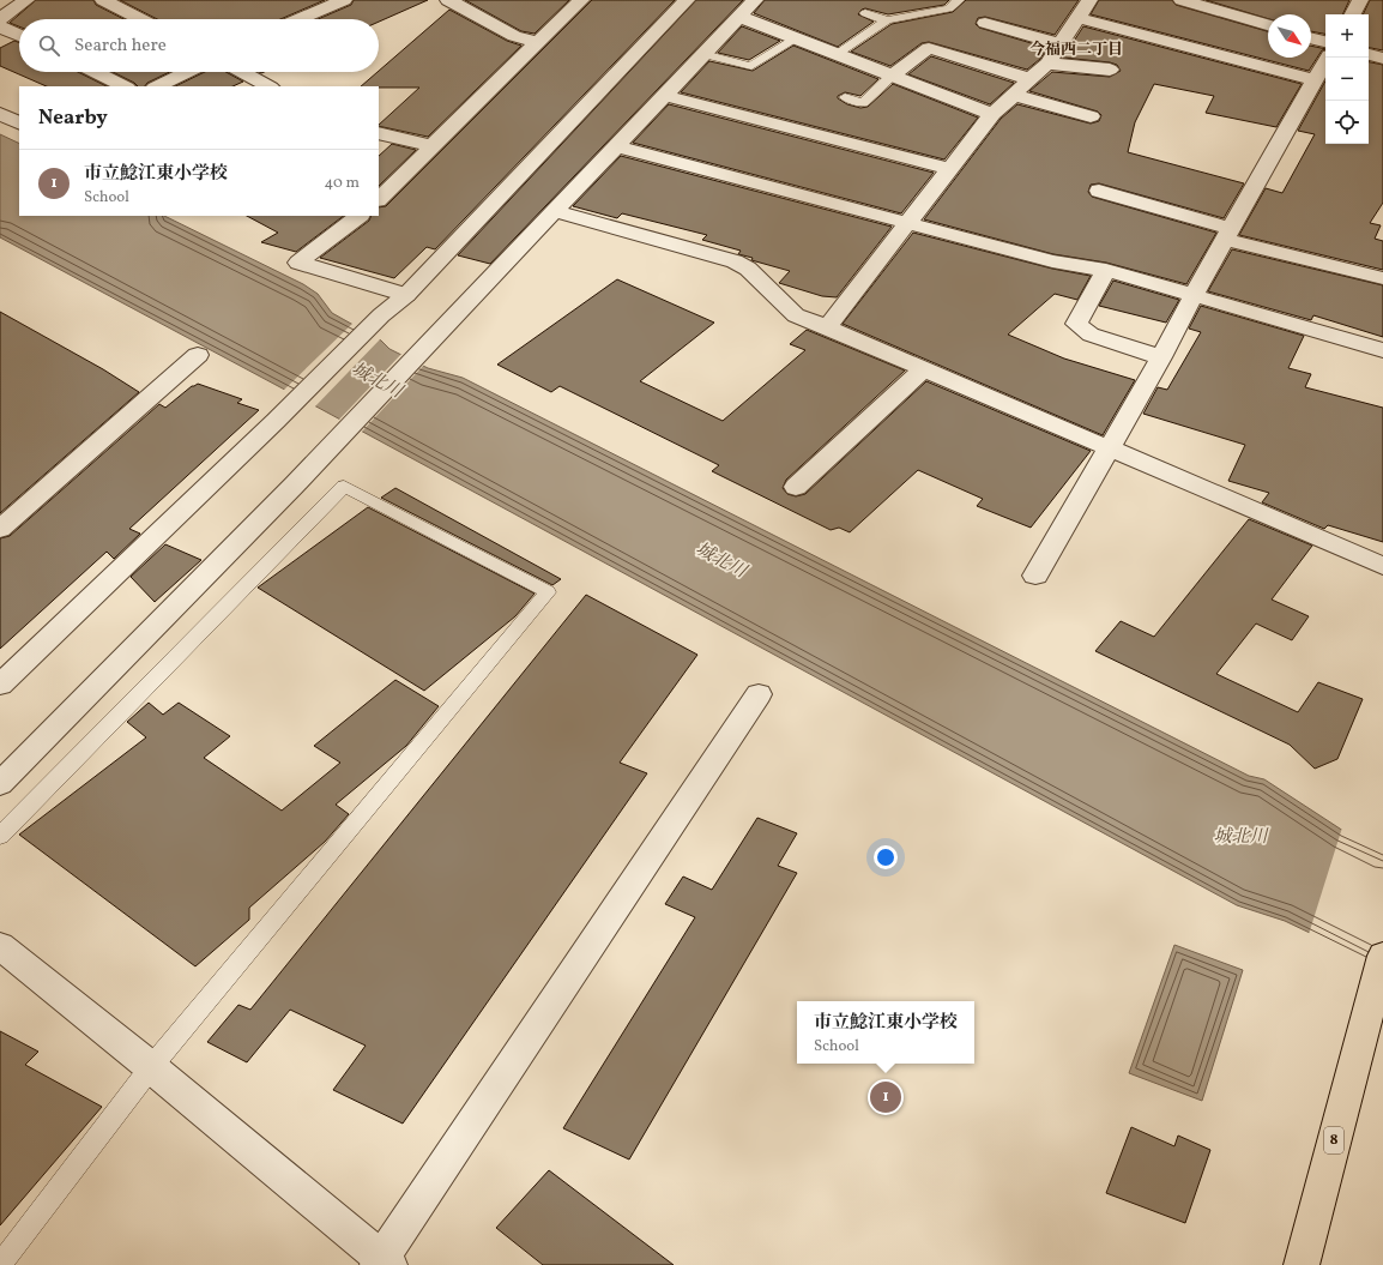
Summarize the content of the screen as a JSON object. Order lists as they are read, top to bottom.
{
  "streets": {
    "main road": ["8"]
  },
  "districts": ["今福西二丁目"],
  "water": ["城北川"],
  "north": "bottom right",
  "page": {
    "map_buttons": ["+", "−"],
    "search": "Search here",
    "heading": "Nearby",
    "list": [
      {
        "mark": "1",
        "name": "市立鯰江東小学校",
        "note": "School",
        "value": "40 m"
      }
    ],
    "popup": ["市立鯰江東小学校", "School"],
    "pins": "1"
  }
}
